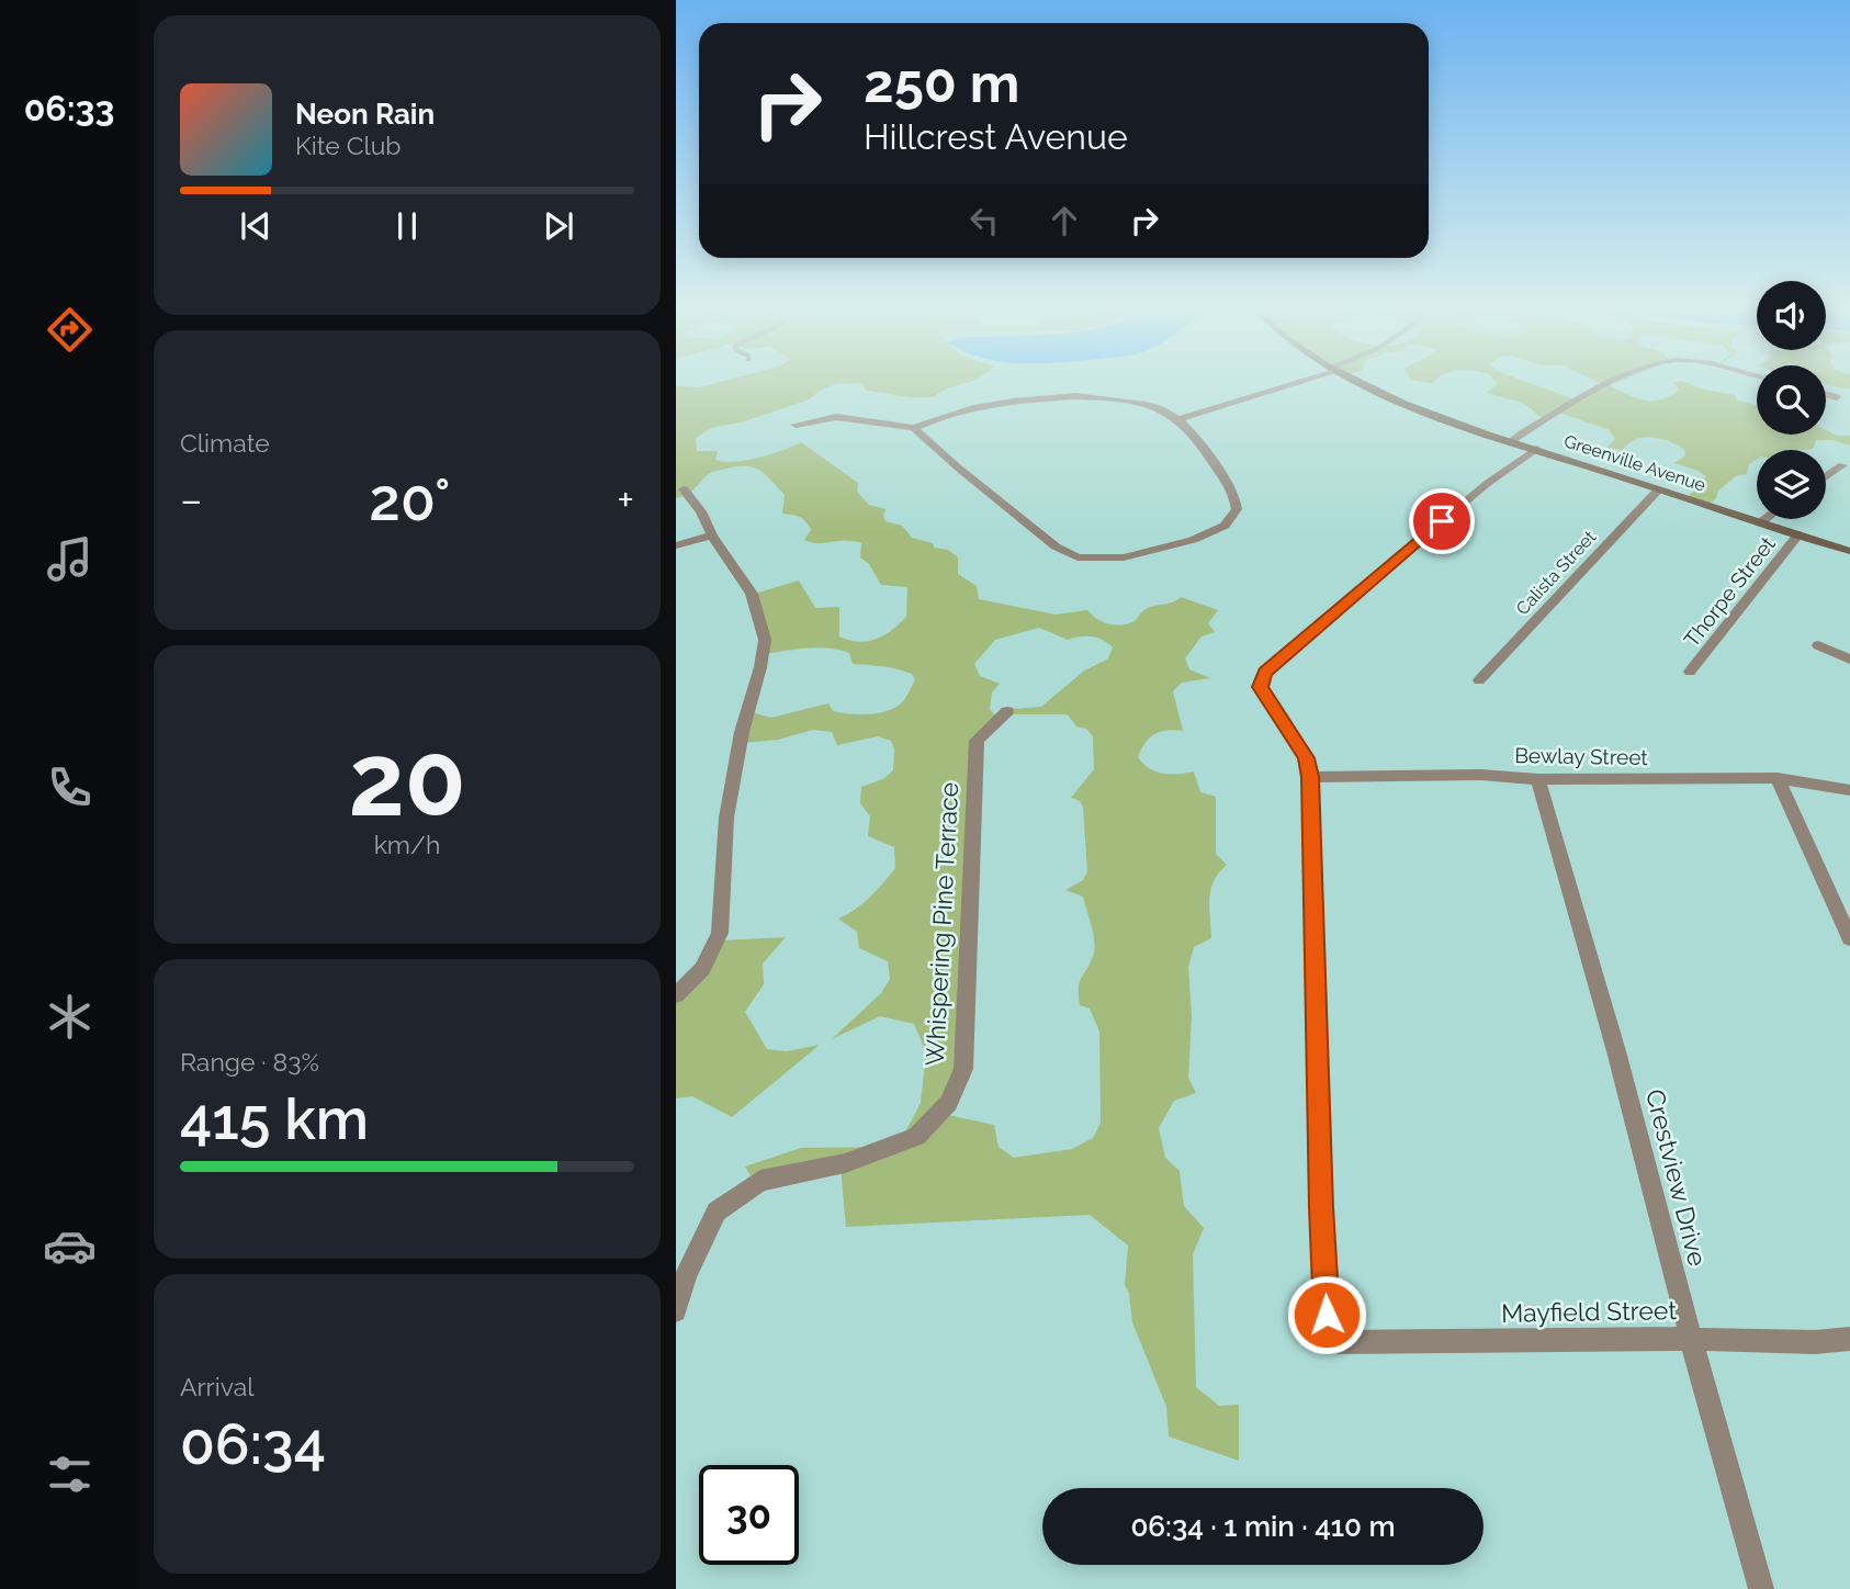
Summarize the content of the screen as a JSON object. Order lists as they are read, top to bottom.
{
  "streets": {
    "main road": ["Greenville Avenue"],
    "street": [
      "Calista Street",
      "Thorpe Street",
      "Bewlay Street",
      "Whispering Pine Terrace",
      "Crestview Drive",
      "Mayfield Street"
    ]
  },
  "crossings": [
    ["Greenville Avenue", "Calista Street"],
    ["Greenville Avenue", "Thorpe Street"],
    ["Bewlay Street", "Crestview Drive"],
    ["Bewlay Street", "Mayfield Street"],
    ["Crestview Drive", "Mayfield Street"]
  ],
  "page": {
    "tabs": "06:33",
    "turn": ["250 m", "Hillcrest Avenue"],
    "song": ["Neon Rain", "Kite Club"],
    "tile": [
      "Climate",
      ["20", "km/h"],
      ["Range · 83%", "415 km"],
      ["Arrival", "06:34"]
    ],
    "heat": ["−", "20°", "+"],
    "limit": "30",
    "trip": "06:34 · 1 min · 410 m"
  }
}
